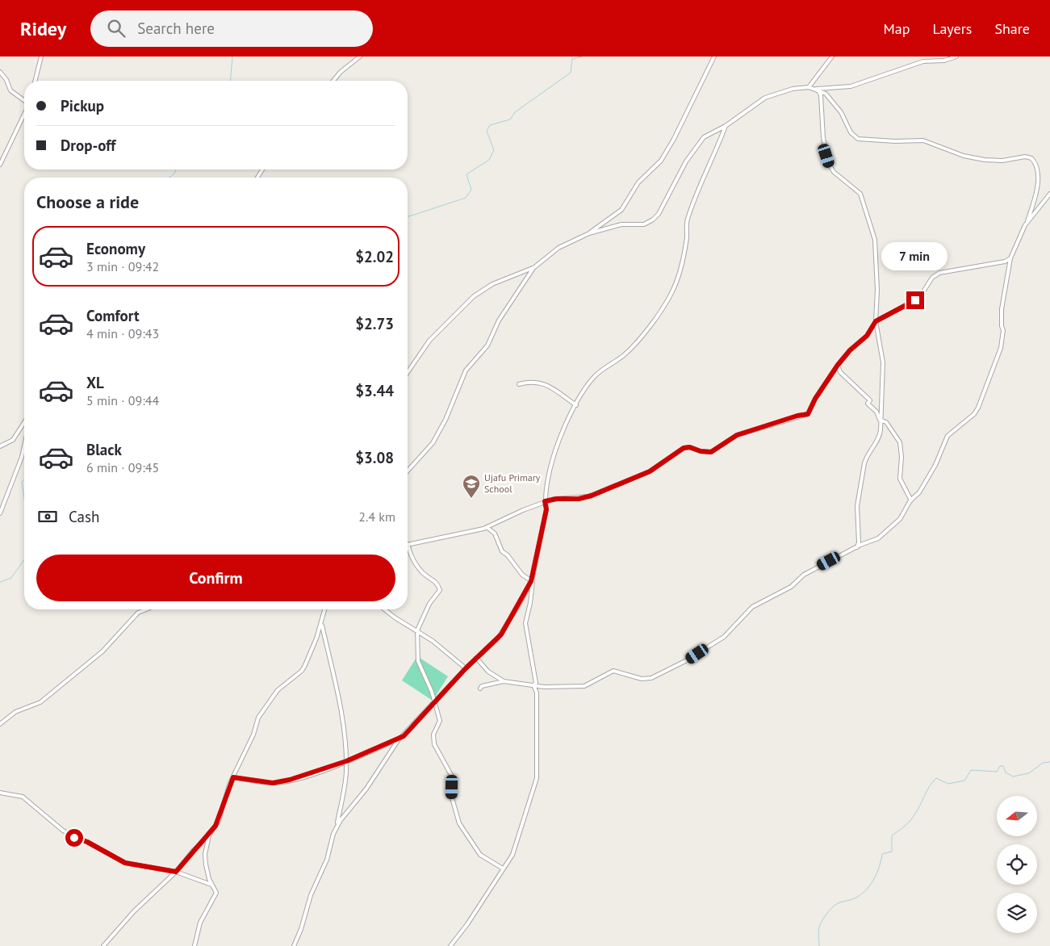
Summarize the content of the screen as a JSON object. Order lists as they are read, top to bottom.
{
  "places": {
    "school or university": ["Ujafu Primary School"]
  },
  "north": "left",
  "page": {
    "header": "Ridey",
    "search": "Search here",
    "nav": ["Map", "Layers", "Share"],
    "banner": ["Pickup", "Drop-off"],
    "heading": "Choose a ride",
    "list": [
      {
        "name": "Economy",
        "note": "3 min · 09:42",
        "value": "$2.02"
      },
      {
        "name": "Comfort",
        "note": "4 min · 09:43",
        "value": "$2.73"
      },
      {
        "name": "XL",
        "note": "5 min · 09:44",
        "value": "$3.44"
      },
      {
        "name": "Black",
        "note": "6 min · 09:45",
        "value": "$3.08"
      }
    ],
    "bubble": "7 min",
    "pay": ["Cash", "2.4 km"],
    "buttons": "Confirm"
  }
}
